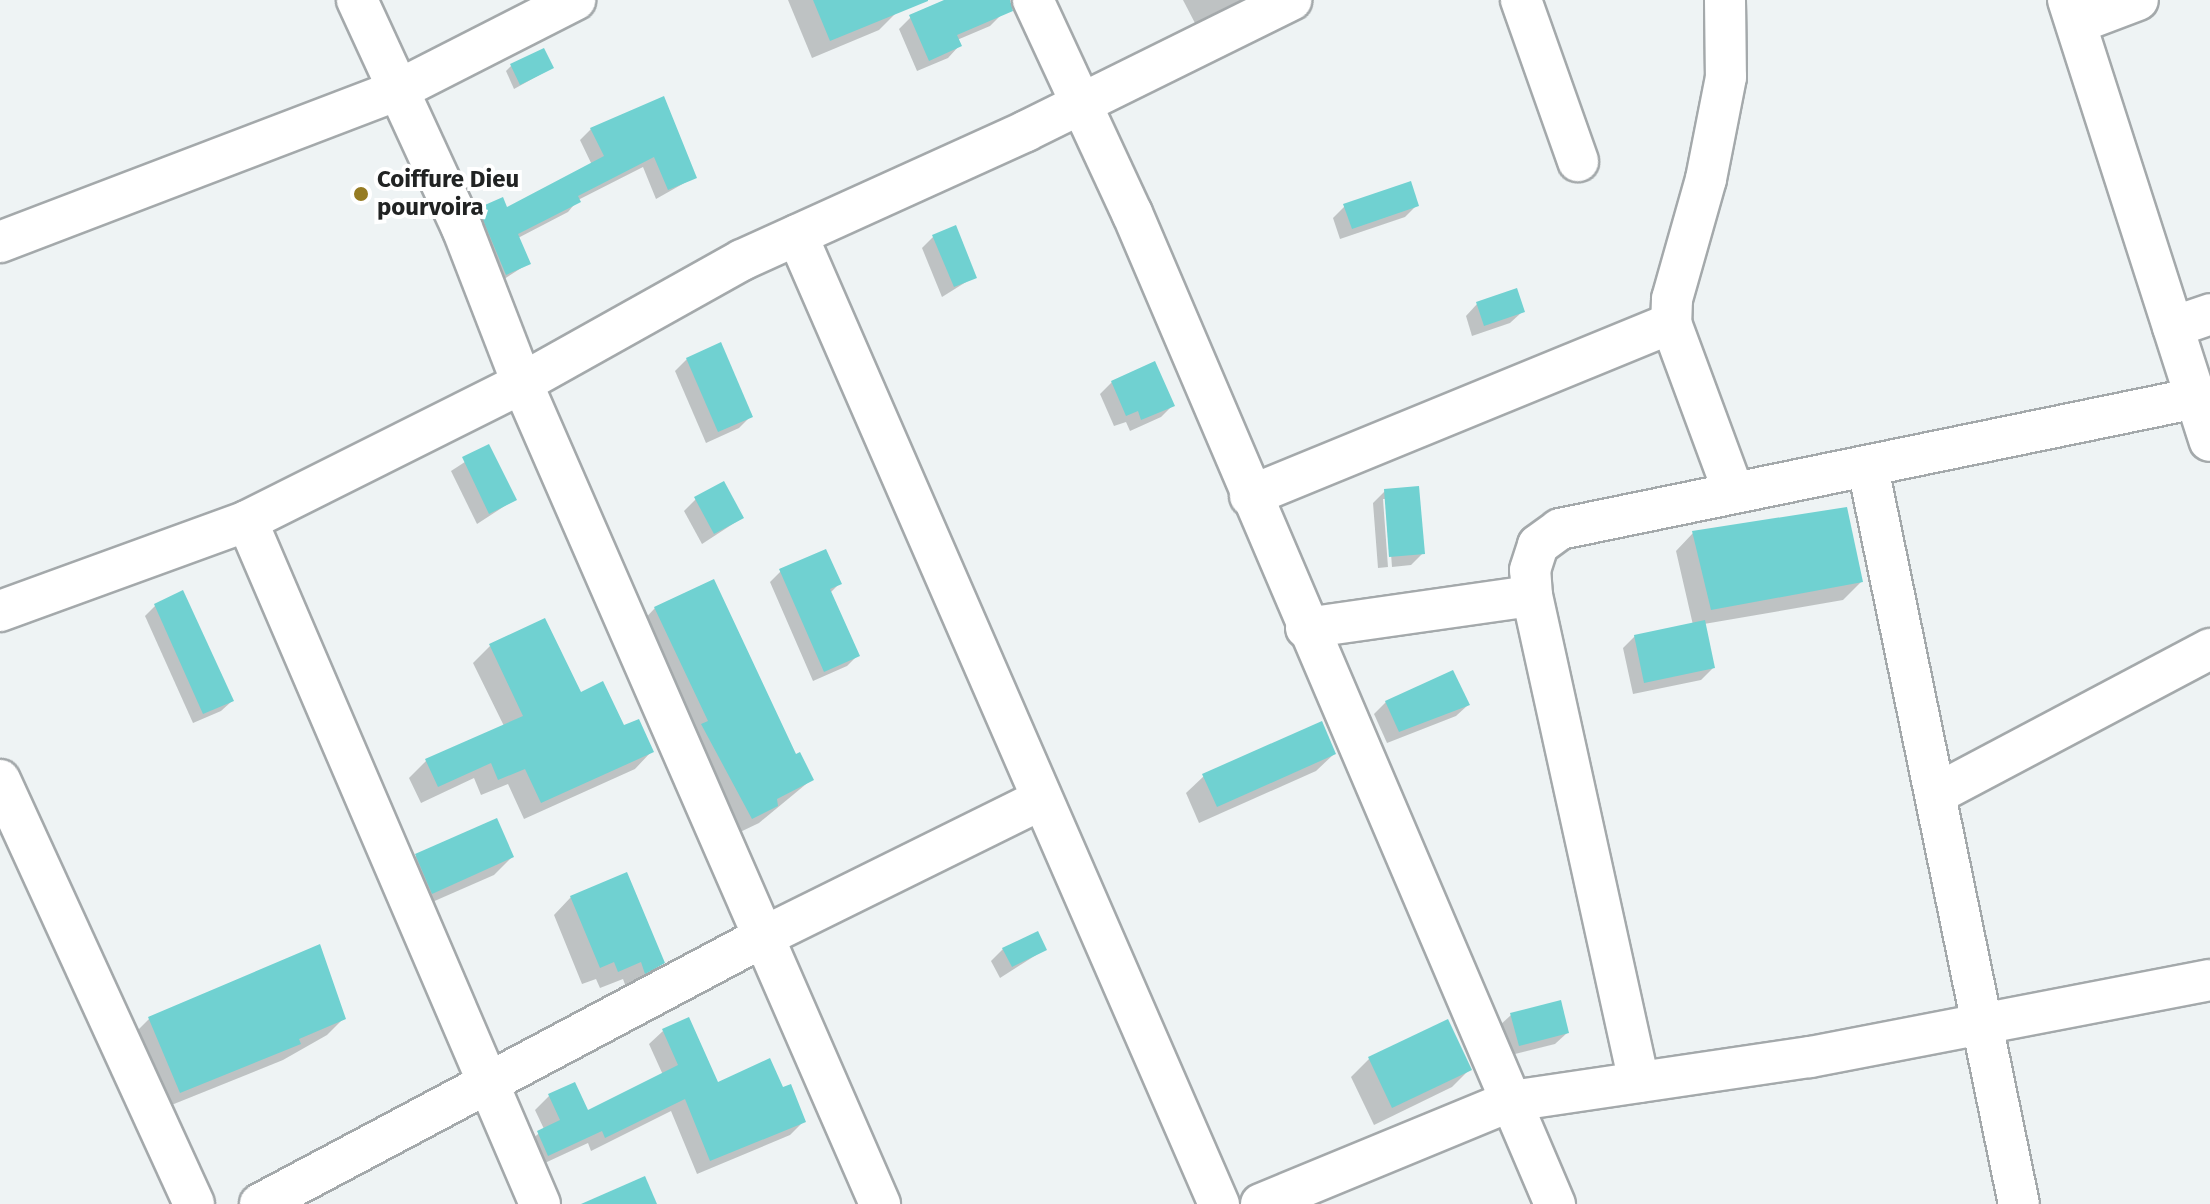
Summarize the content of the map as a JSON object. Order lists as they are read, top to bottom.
{
  "places": ["Coiffure Dieu pourvoira"]
}
